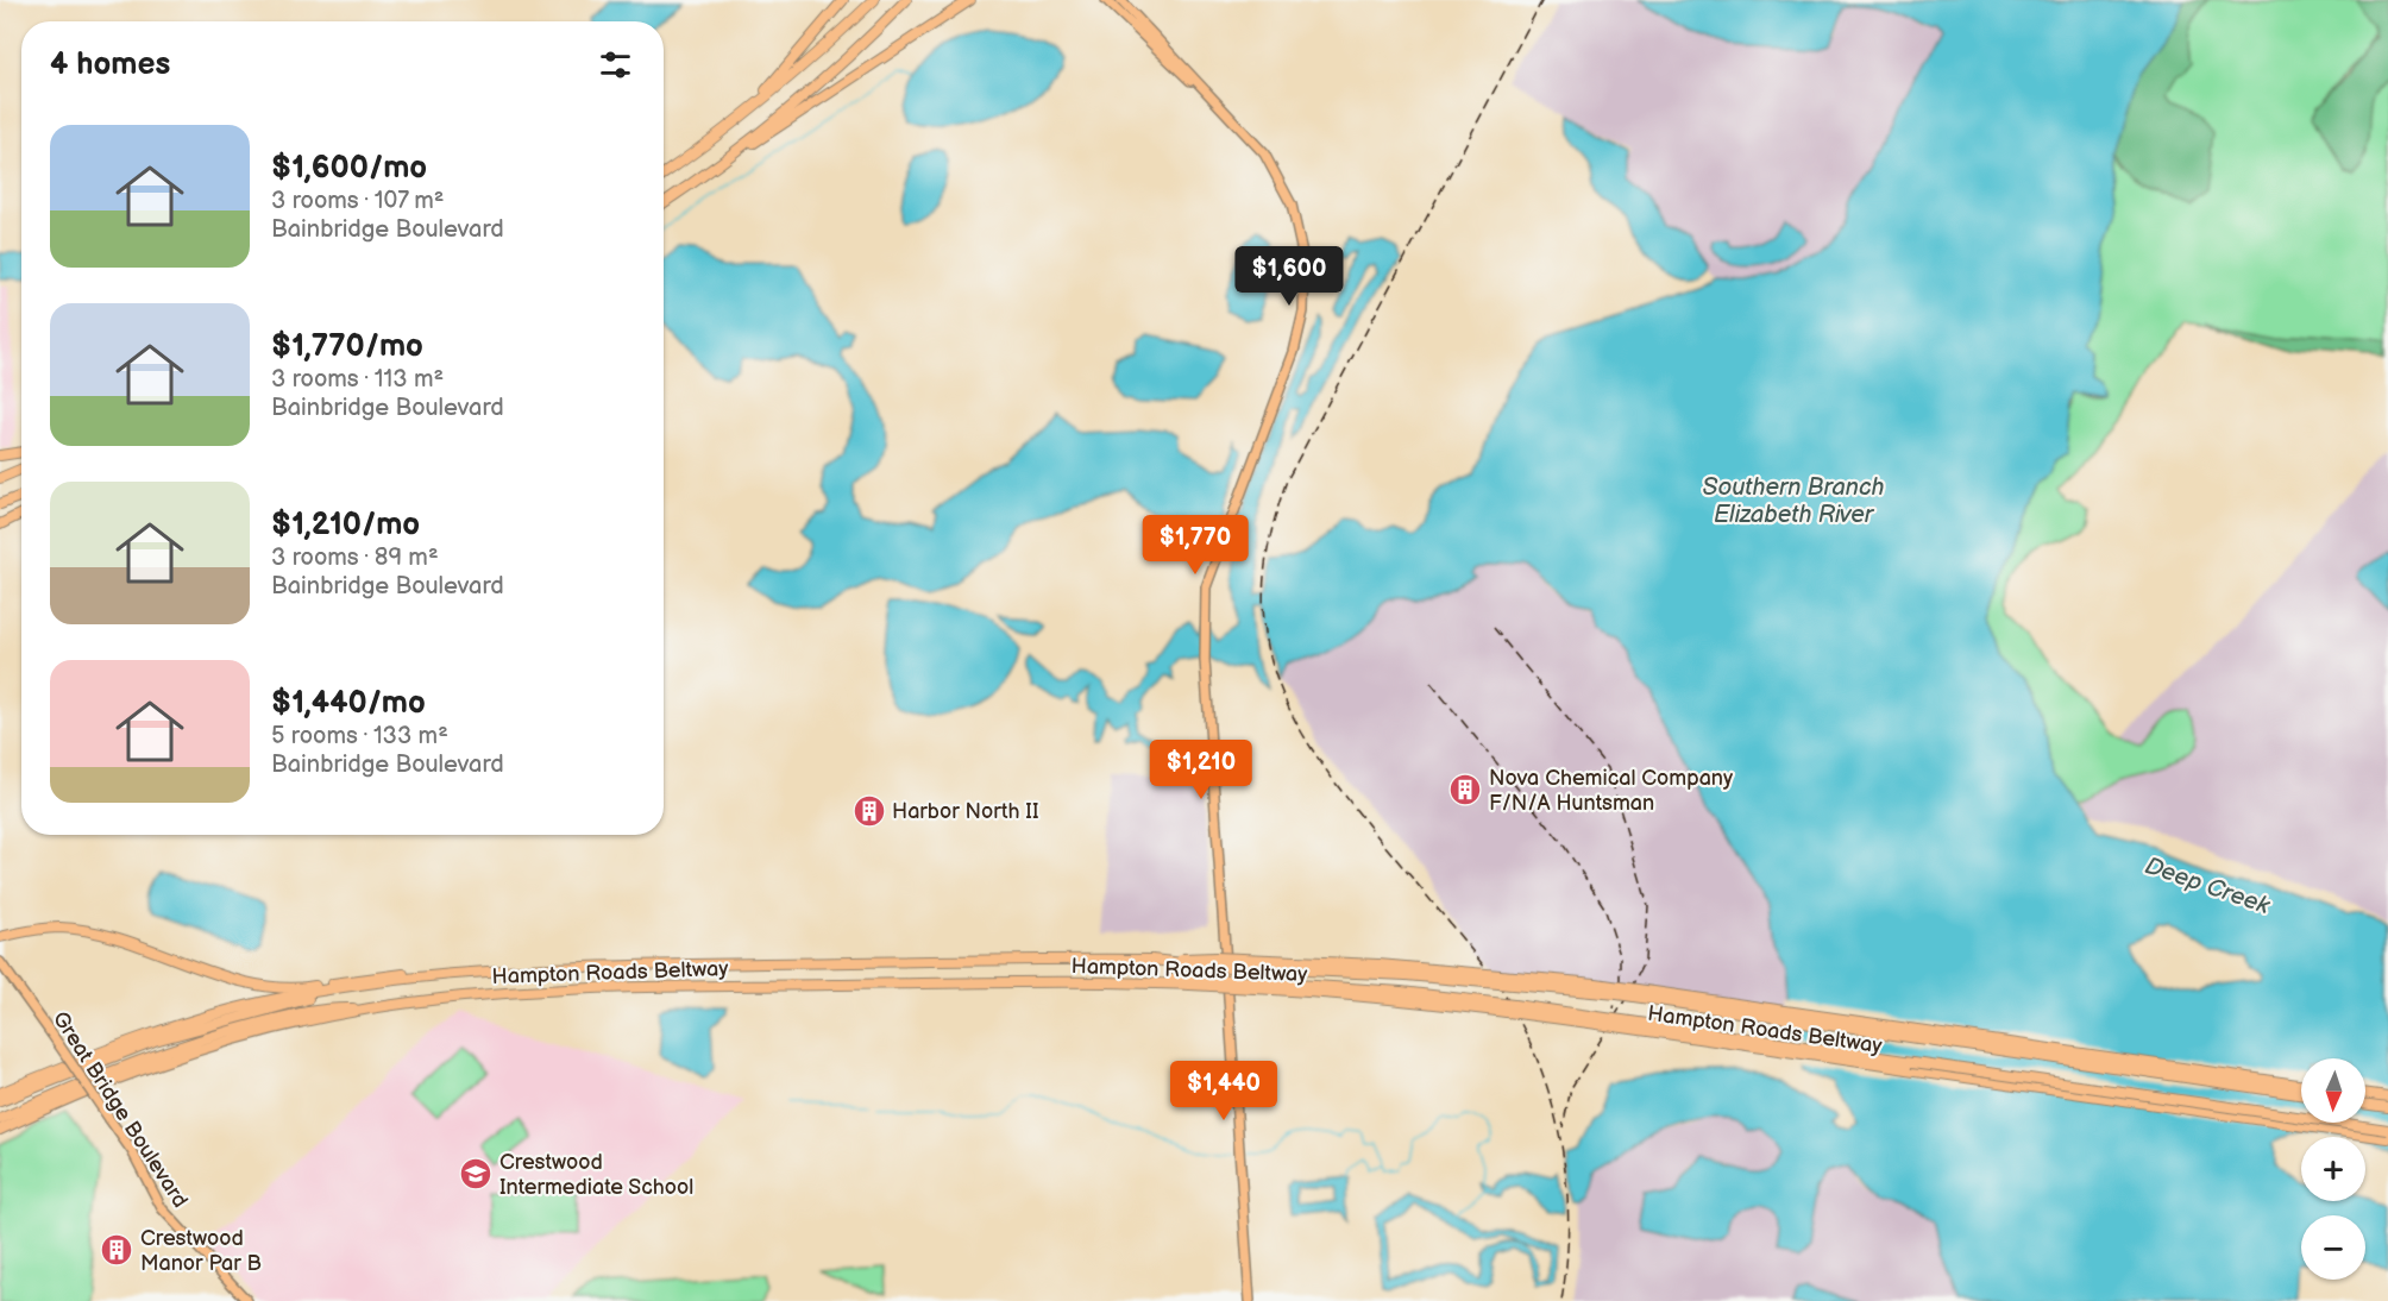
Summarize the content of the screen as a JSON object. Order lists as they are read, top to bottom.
{
  "streets": {
    "highway": ["Hampton Roads Beltway"],
    "main road": ["Great Bridge Boulevard"]
  },
  "water": ["Southern Branch Elizabeth River", "Deep Creek"],
  "places": {
    "building": ["Nova Chemical Company F/N/A Huntsman", "Harbor North II", "Crestwood Manor Par B"],
    "school or university": ["Crestwood Intermediate School"]
  },
  "north": "bottom",
  "page": {
    "heading": "4 homes",
    "list": [
      {
        "name": "$1,600/mo",
        "note": "3 rooms · 107 m² · Bainbridge Boulevard"
      },
      {
        "name": "$1,770/mo",
        "note": "3 rooms · 113 m² · Bainbridge Boulevard"
      },
      {
        "name": "$1,210/mo",
        "note": "3 rooms · 89 m² · Bainbridge Boulevard"
      },
      {
        "name": "$1,440/mo",
        "note": "5 rooms · 133 m² · Bainbridge Boulevard"
      }
    ],
    "price": [
      "$1,600",
      "$1,770",
      "$1,210",
      "$1,440"
    ],
    "map_buttons": ["+", "−"]
  }
}
